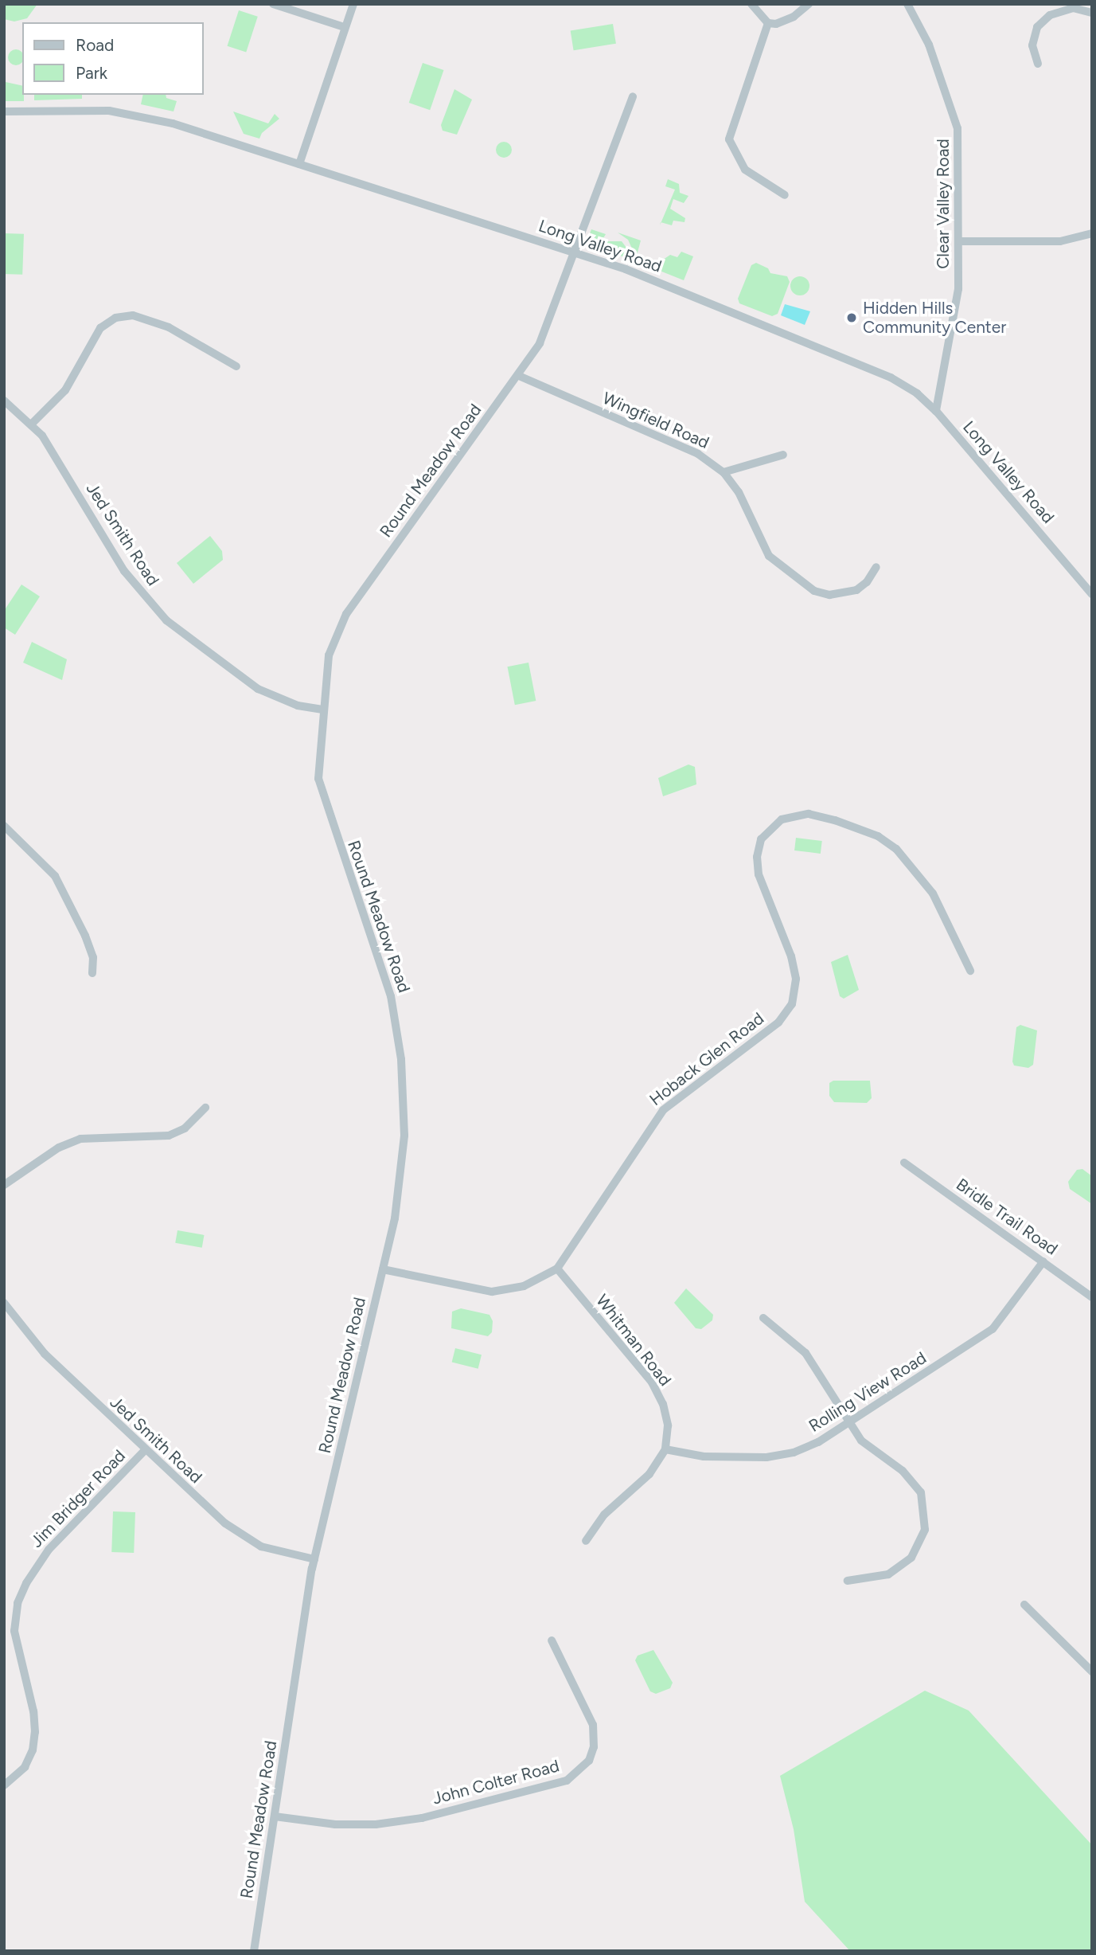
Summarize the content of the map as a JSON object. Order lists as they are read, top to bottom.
{
  "streets": {
    "street": [
      "Clear Valley Road",
      "Long Valley Road",
      "Wingfield Road",
      "Round Meadow Road",
      "Jed Smith Road",
      "Hoback Glen Road",
      "Bridle Trail Road",
      "Whitman Road",
      "Rolling View Road",
      "Jim Bridger Road",
      "John Colter Road"
    ]
  },
  "crossings": [
    ["Clear Valley Road", "Long Valley Road"],
    ["Long Valley Road", "Round Meadow Road"],
    ["Wingfield Road", "Round Meadow Road"],
    ["Round Meadow Road", "Jed Smith Road"],
    ["Round Meadow Road", "Hoback Glen Road"],
    ["Round Meadow Road", "John Colter Road"],
    ["Jed Smith Road", "Jim Bridger Road"],
    ["Hoback Glen Road", "Whitman Road"],
    ["Bridle Trail Road", "Rolling View Road"],
    ["Whitman Road", "Rolling View Road"]
  ],
  "places": ["Hidden Hills Community Center"],
  "legend": ["Road", "Park"]
}
